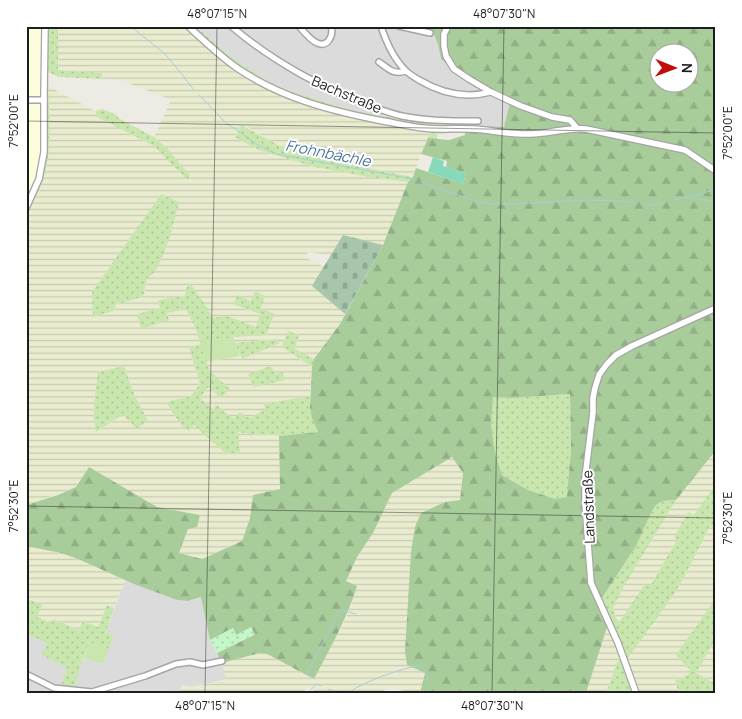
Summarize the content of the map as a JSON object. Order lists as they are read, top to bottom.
{
  "streets": {
    "street": ["Bachstraße", "Landstraße"]
  },
  "water": ["Frohnbächle"],
  "north": "right",
  "coordinates": [
    "48°07'15\"N",
    "48°07'30\"N",
    "7°52'00\"E",
    "7°52'30\"E"
  ]
}
